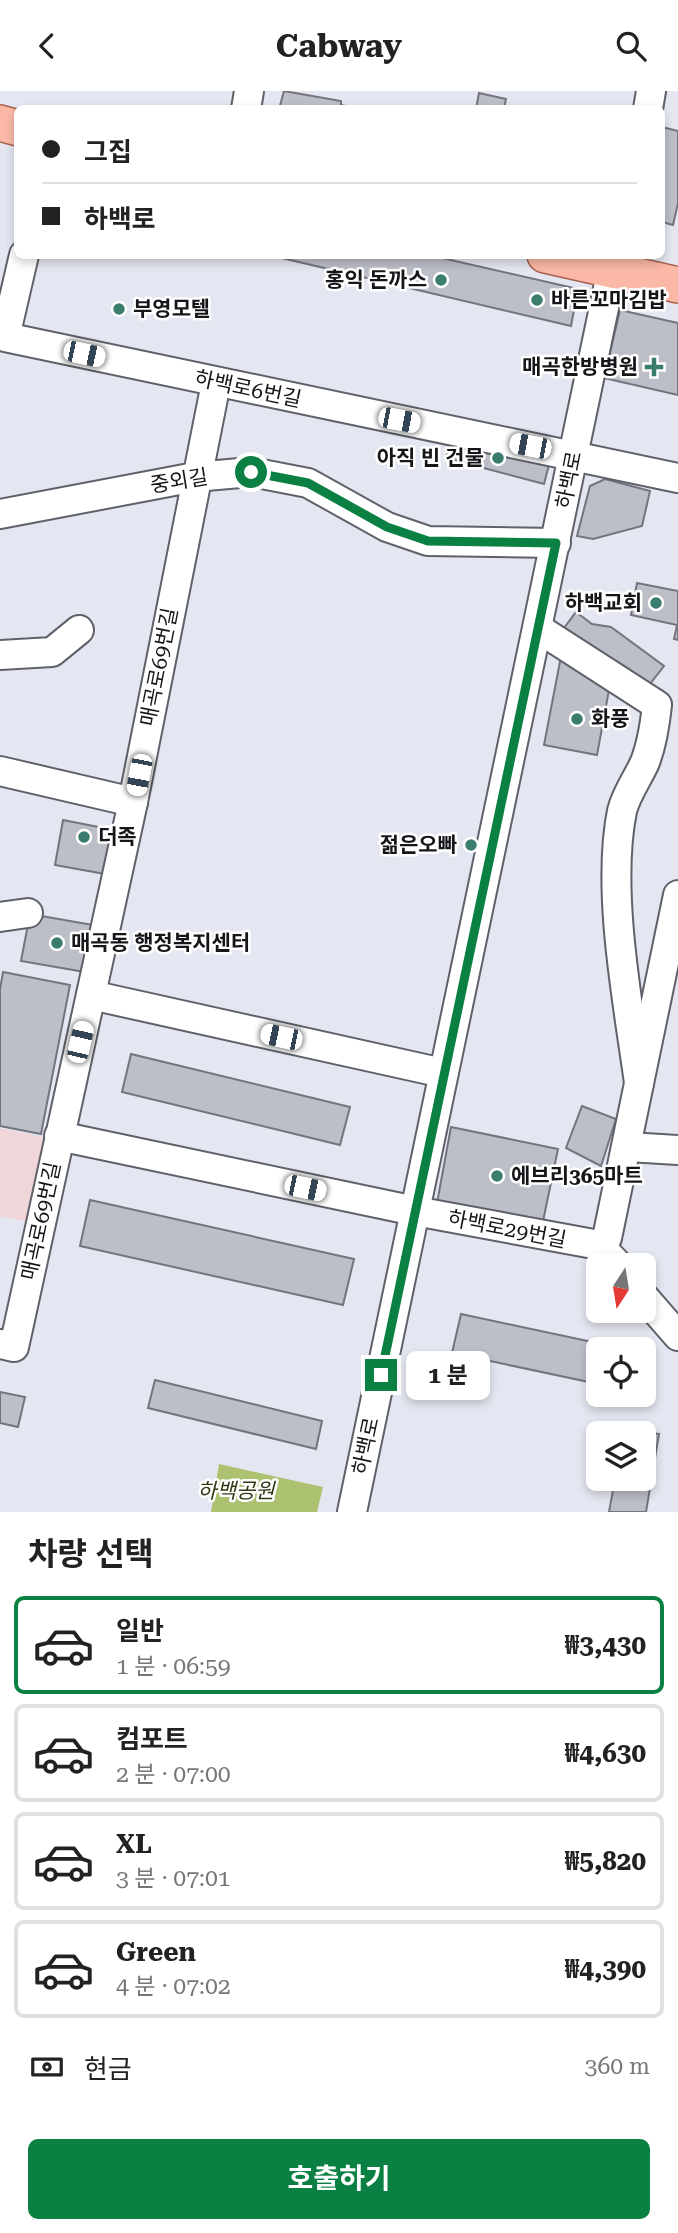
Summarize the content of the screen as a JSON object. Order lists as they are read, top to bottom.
{
  "streets": {
    "street": [
      "하백로6번길",
      "하백로",
      "중외길",
      "매곡로69번길",
      "하백로29번길"
    ]
  },
  "crossings": [
    ["하백로6번길", "하백로"],
    ["하백로6번길", "매곡로69번길"],
    ["하백로", "중외길"],
    ["하백로", "하백로29번길"],
    ["중외길", "매곡로69번길"],
    ["매곡로69번길", "하백로29번길"]
  ],
  "parks": ["하백공원"],
  "places": {
    "other": [
      "홍익 돈까스",
      "바른꼬마김밥",
      "부영모텔",
      "아직 빈 건물",
      "하백교회",
      "화풍",
      "더족",
      "젊은오빠",
      "매곡동 행정복지센터",
      "에브리365마트"
    ],
    "health": ["매곡한방병원"]
  },
  "north": "bottom",
  "page": {
    "header": "Cabway",
    "banner": ["그집", "하백로"],
    "bubble": "1 분",
    "heading": "차량 선택",
    "list": [
      {
        "name": "일반",
        "note": "1 분 · 06:59",
        "value": "₩3,430"
      },
      {
        "name": "컴포트",
        "note": "2 분 · 07:00",
        "value": "₩4,630"
      },
      {
        "name": "XL",
        "note": "3 분 · 07:01",
        "value": "₩5,820"
      },
      {
        "name": "Green",
        "note": "4 분 · 07:02",
        "value": "₩4,390"
      }
    ],
    "pay": ["현금", "360 m"],
    "buttons": "호출하기"
  }
}
